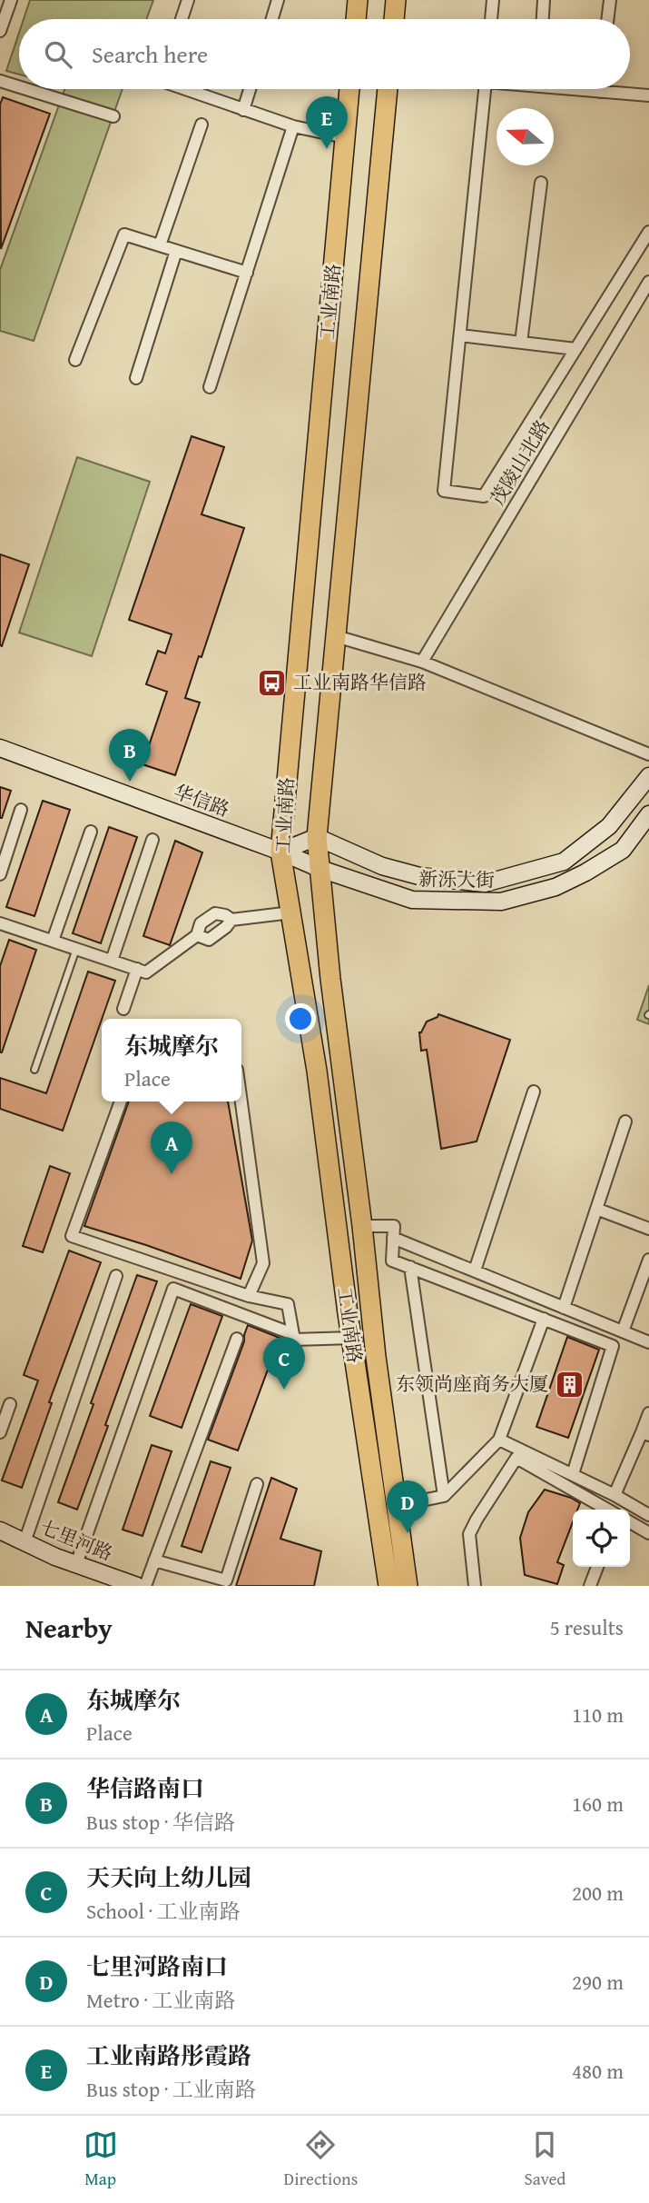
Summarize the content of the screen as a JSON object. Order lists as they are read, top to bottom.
{
  "streets": {
    "main road": [
      "工业南路",
      "华信路",
      "新泺大街",
      "七里河路"
    ],
    "street": ["茂陵山北路"]
  },
  "crossings": [
    ["工业南路", "华信路"],
    ["工业南路", "新泺大街"],
    ["华信路", "新泺大街"]
  ],
  "places": {
    "bus stop": ["工业南路华信路"],
    "building": ["东领尚座商务大厦"]
  },
  "north": "left",
  "page": {
    "search": "Search here",
    "pins": [
      "E",
      "B",
      "A",
      "C",
      "D"
    ],
    "popup": ["东城摩尔", "Place"],
    "heading": ["Nearby", "5 results"],
    "list": [
      {
        "mark": "A",
        "name": "东城摩尔",
        "note": "Place",
        "value": "110 m"
      },
      {
        "mark": "B",
        "name": "华信路南口",
        "note": "Bus stop · 华信路",
        "value": "160 m"
      },
      {
        "mark": "C",
        "name": "天天向上幼儿园",
        "note": "School · 工业南路",
        "value": "200 m"
      },
      {
        "mark": "D",
        "name": "七里河路南口",
        "note": "Metro · 工业南路",
        "value": "290 m"
      },
      {
        "mark": "E",
        "name": "工业南路彤霞路",
        "note": "Bus stop · 工业南路",
        "value": "480 m"
      }
    ],
    "nav": ["Map", "Directions", "Saved"]
  }
}
